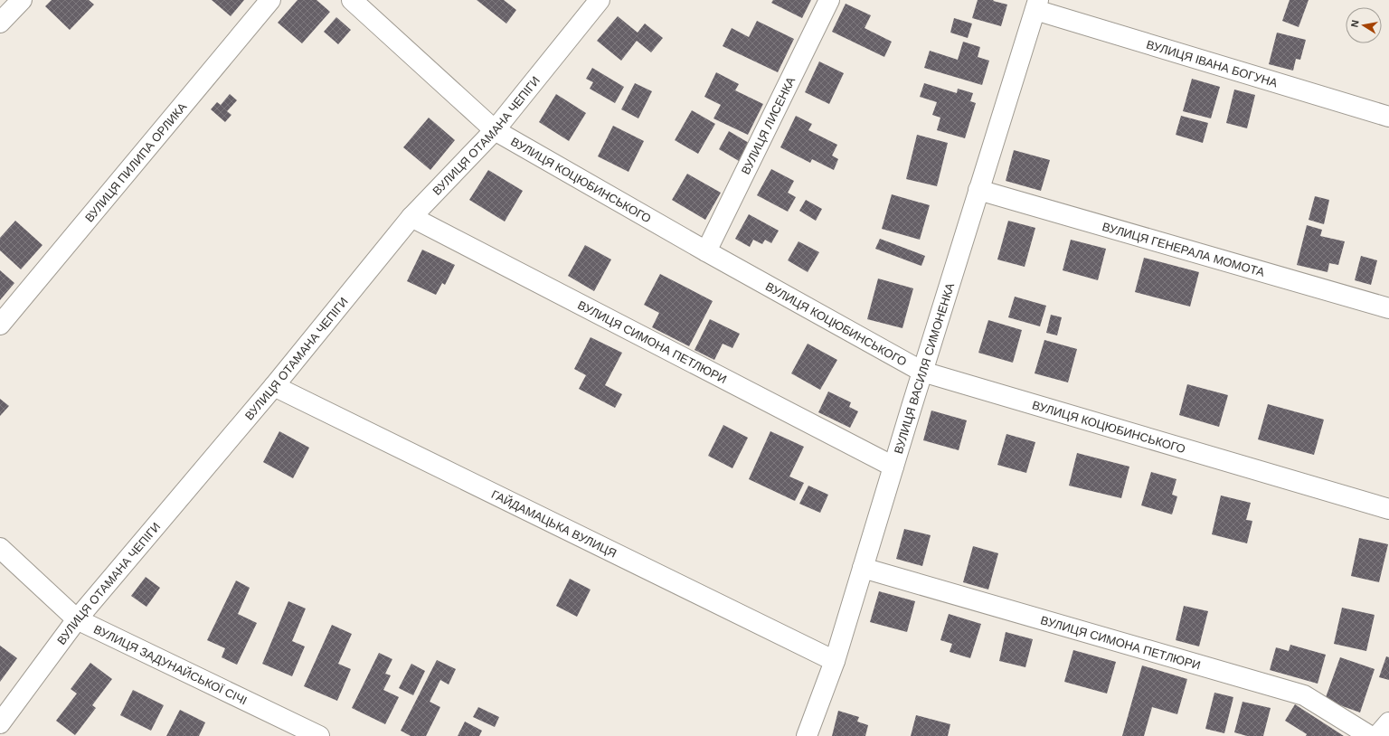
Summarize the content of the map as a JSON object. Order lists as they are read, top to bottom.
{
  "streets": {
    "street": [
      "ВУЛИЦЯ ІВАНА БОГУНА",
      "ВУЛИЦЯ ЛИСЕНКА",
      "ВУЛИЦЯ ОТАМАНА ЧЕПІГИ",
      "ВУЛИЦЯ ПИЛИПА ОРЛИКА",
      "ВУЛИЦЯ КОЦЮБИНСЬКОГО",
      "ВУЛИЦЯ ГЕНЕРАЛА МОМОТА",
      "ВУЛИЦЯ СИМОНА ПЕТЛЮРИ",
      "ВУЛИЦЯ ВАСИЛЯ СИМОНЕНКА",
      "ГАЙДАМАЦЬКА ВУЛИЦЯ",
      "ВУЛИЦЯ ЗАДУНАЙСЬКОЇ СІЧІ"
    ]
  },
  "crossings": [
    ["ВУЛИЦЯ ІВАНА БОГУНА", "ВУЛИЦЯ ВАСИЛЯ СИМОНЕНКА"],
    ["ВУЛИЦЯ ЛИСЕНКА", "ВУЛИЦЯ КОЦЮБИНСЬКОГО"],
    ["ВУЛИЦЯ ОТАМАНА ЧЕПІГИ", "ВУЛИЦЯ КОЦЮБИНСЬКОГО"],
    ["ВУЛИЦЯ ОТАМАНА ЧЕПІГИ", "ВУЛИЦЯ СИМОНА ПЕТЛЮРИ"],
    ["ВУЛИЦЯ ОТАМАНА ЧЕПІГИ", "ГАЙДАМАЦЬКА ВУЛИЦЯ"],
    ["ВУЛИЦЯ ОТАМАНА ЧЕПІГИ", "ВУЛИЦЯ ЗАДУНАЙСЬКОЇ СІЧІ"],
    ["ВУЛИЦЯ КОЦЮБИНСЬКОГО", "ВУЛИЦЯ ВАСИЛЯ СИМОНЕНКА"],
    ["ВУЛИЦЯ ГЕНЕРАЛА МОМОТА", "ВУЛИЦЯ ВАСИЛЯ СИМОНЕНКА"],
    ["ВУЛИЦЯ СИМОНА ПЕТЛЮРИ", "ВУЛИЦЯ ВАСИЛЯ СИМОНЕНКА"],
    ["ВУЛИЦЯ ВАСИЛЯ СИМОНЕНКА", "ГАЙДАМАЦЬКА ВУЛИЦЯ"]
  ],
  "north": "left"
}
